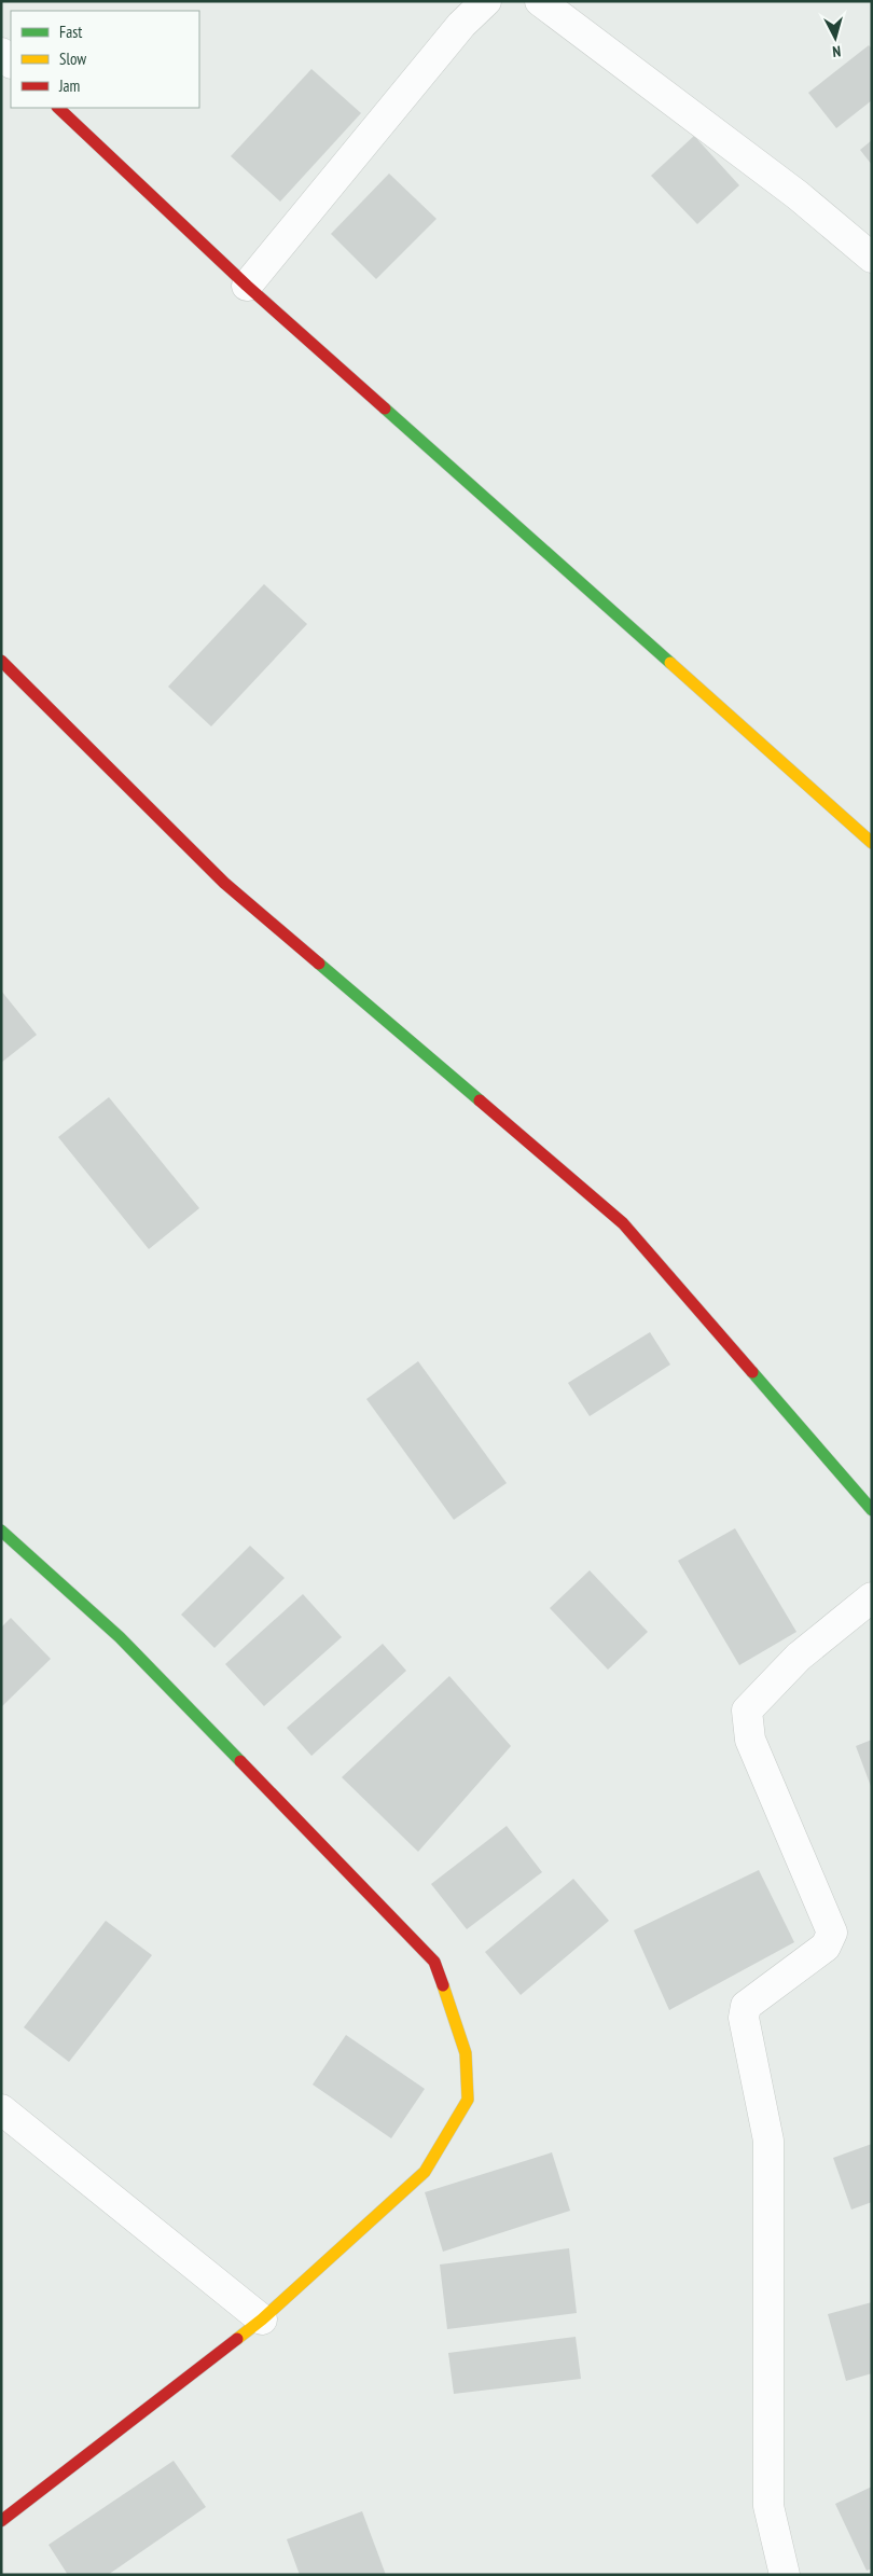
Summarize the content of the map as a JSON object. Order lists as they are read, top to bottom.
{
  "legend": ["Fast", "Slow", "Jam"],
  "north": "bottom"
}
